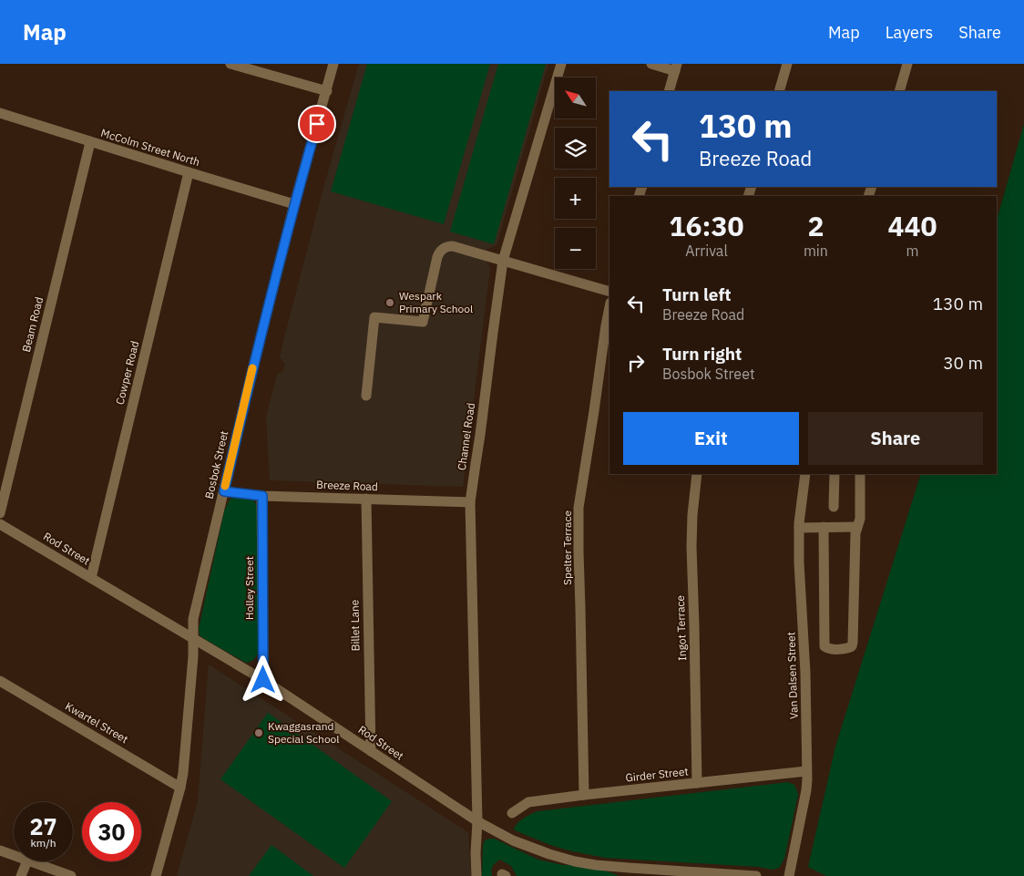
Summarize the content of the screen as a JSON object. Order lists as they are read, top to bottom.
{
  "streets": {
    "street": [
      "McColm Street North",
      "Beam Road",
      "Cowper Road",
      "Channel Road",
      "Bosbok Street",
      "Breeze Road",
      "Spelter Terrace",
      "Rod Street",
      "Holley Street",
      "Billet Lane",
      "Ingot Terrace",
      "Van Dalsen Street",
      "Kwartel Street",
      "Girder Street"
    ]
  },
  "crossings": [
    ["McColm Street North", "Beam Road"],
    ["McColm Street North", "Cowper Road"],
    ["McColm Street North", "Bosbok Street"],
    ["Cowper Road", "Rod Street"],
    ["Channel Road", "Breeze Road"],
    ["Channel Road", "Rod Street"],
    ["Bosbok Street", "Breeze Road"],
    ["Bosbok Street", "Rod Street"],
    ["Bosbok Street", "Kwartel Street"],
    ["Breeze Road", "Holley Street"],
    ["Breeze Road", "Billet Lane"],
    ["Spelter Terrace", "Girder Street"],
    ["Rod Street", "Holley Street"],
    ["Rod Street", "Billet Lane"],
    ["Ingot Terrace", "Girder Street"],
    ["Van Dalsen Street", "Girder Street"]
  ],
  "places": ["Wespark Primary School", "Kwaggasrand Special School"],
  "north": "top left",
  "page": {
    "header": "Map",
    "nav": ["Map", "Layers", "Share"],
    "map_buttons": ["+", "−"],
    "turn": ["130 m", "Breeze Road"],
    "eta": [
      "16:30",
      "Arrival",
      "2",
      "min",
      "440",
      "m"
    ],
    "list": [
      {
        "name": "Turn left",
        "note": "Breeze Road",
        "value": "130 m"
      },
      {
        "name": "Turn right",
        "note": "Bosbok Street",
        "value": "30 m"
      }
    ],
    "buttons": ["Exit", "Share"],
    "speed": "27 km/h",
    "limit": "30"
  }
}
